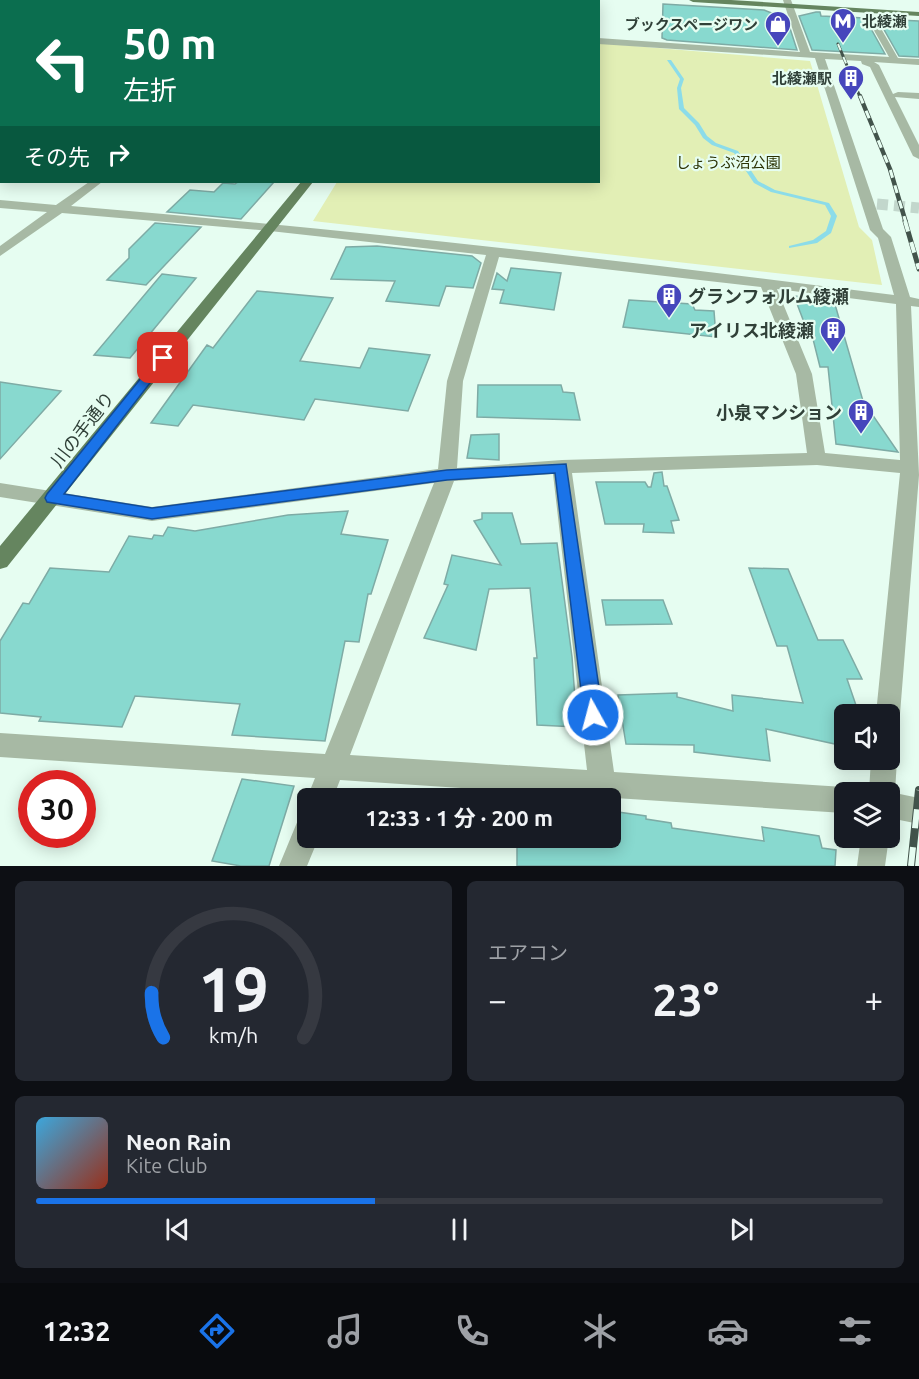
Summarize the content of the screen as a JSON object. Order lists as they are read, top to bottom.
{
  "streets": {
    "main road": ["川の手通り"]
  },
  "parks": ["しょうぶ沼公園"],
  "places": {
    "metro station": ["北綾瀬"],
    "shop": ["ブックスページワン"],
    "building": [
      "北綾瀬駅",
      "グランフォルム綾瀬",
      "アイリス北綾瀬",
      "小泉マンション"
    ]
  },
  "page": {
    "turn": ["50 m", "左折"],
    "then": "その先",
    "limit": "30",
    "trip": "12:33 · 1 分 · 200 m",
    "tile": "エアコン",
    "heat": ["−", "23°", "+"],
    "song": ["Neon Rain", "Kite Club"],
    "tabs": "12:32",
    "gauge": ["19", "km/h"]
  }
}
